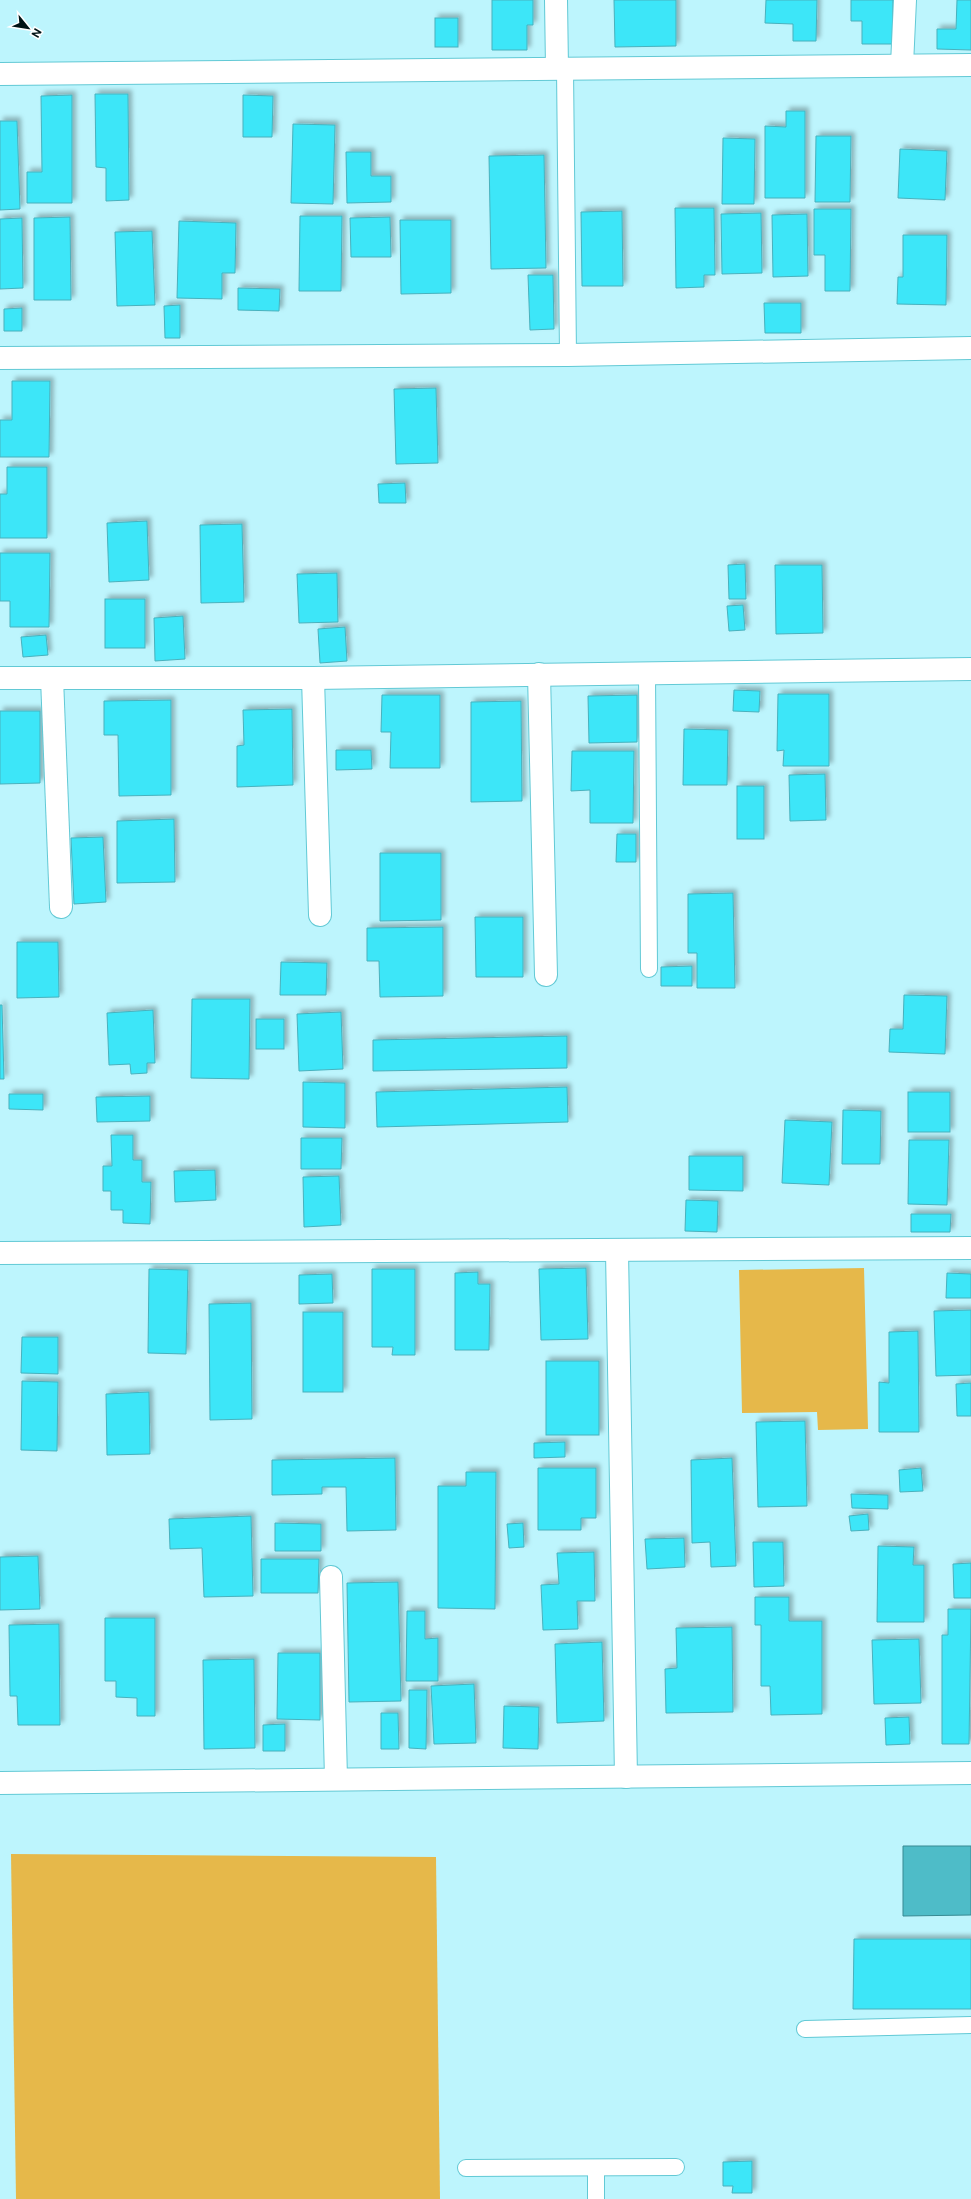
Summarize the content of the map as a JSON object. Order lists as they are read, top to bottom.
{
  "north": "bottom right"
}
